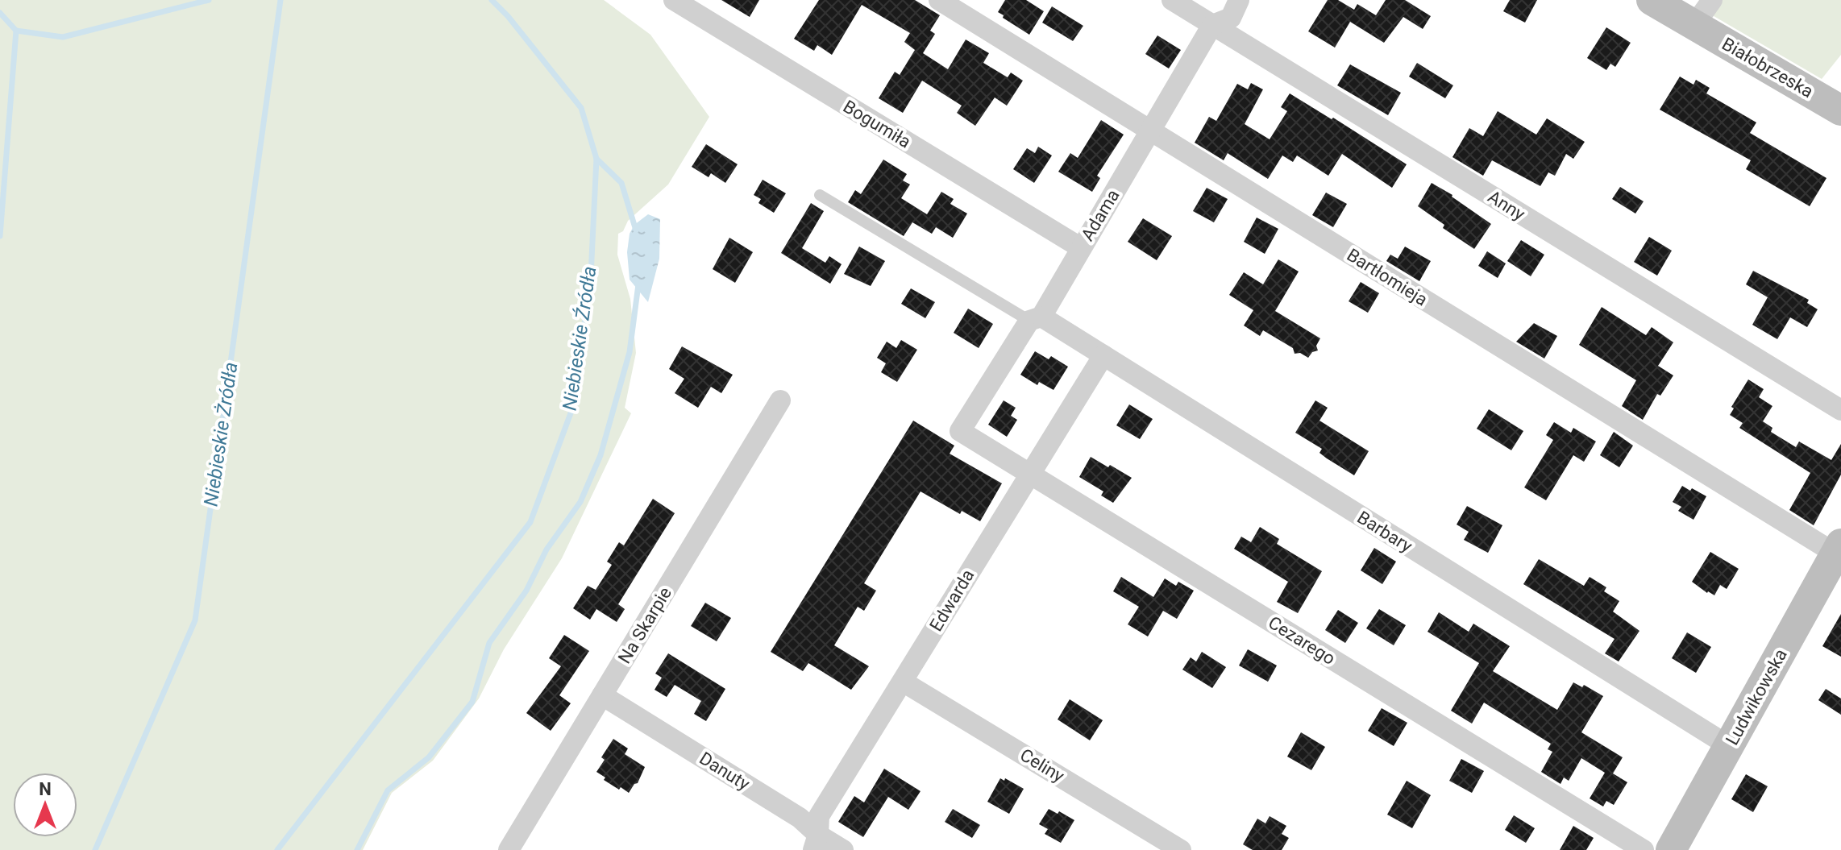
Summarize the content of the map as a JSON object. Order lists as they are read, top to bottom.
{
  "streets": {
    "street": [
      "Białobrzeska",
      "Bogumiła",
      "Anny",
      "Adama",
      "Bartłomieja",
      "Barbary",
      "Edwarda",
      "Na Skarpie",
      "Cezarego",
      "Ludwikowska",
      "Celiny",
      "Danuty"
    ]
  },
  "crossings": [
    ["Bogumiła", "Adama"],
    ["Anny", "Adama"],
    ["Adama", "Bartłomieja"],
    ["Adama", "Barbary"],
    ["Adama", "Cezarego"],
    ["Bartłomieja", "Ludwikowska"],
    ["Barbary", "Edwarda"],
    ["Barbary", "Ludwikowska"],
    ["Edwarda", "Cezarego"],
    ["Edwarda", "Celiny"],
    ["Edwarda", "Danuty"],
    ["Na Skarpie", "Danuty"]
  ],
  "water": ["Niebieskie Źródła", "Niebieskie Żródła"],
  "north": "top"
}
